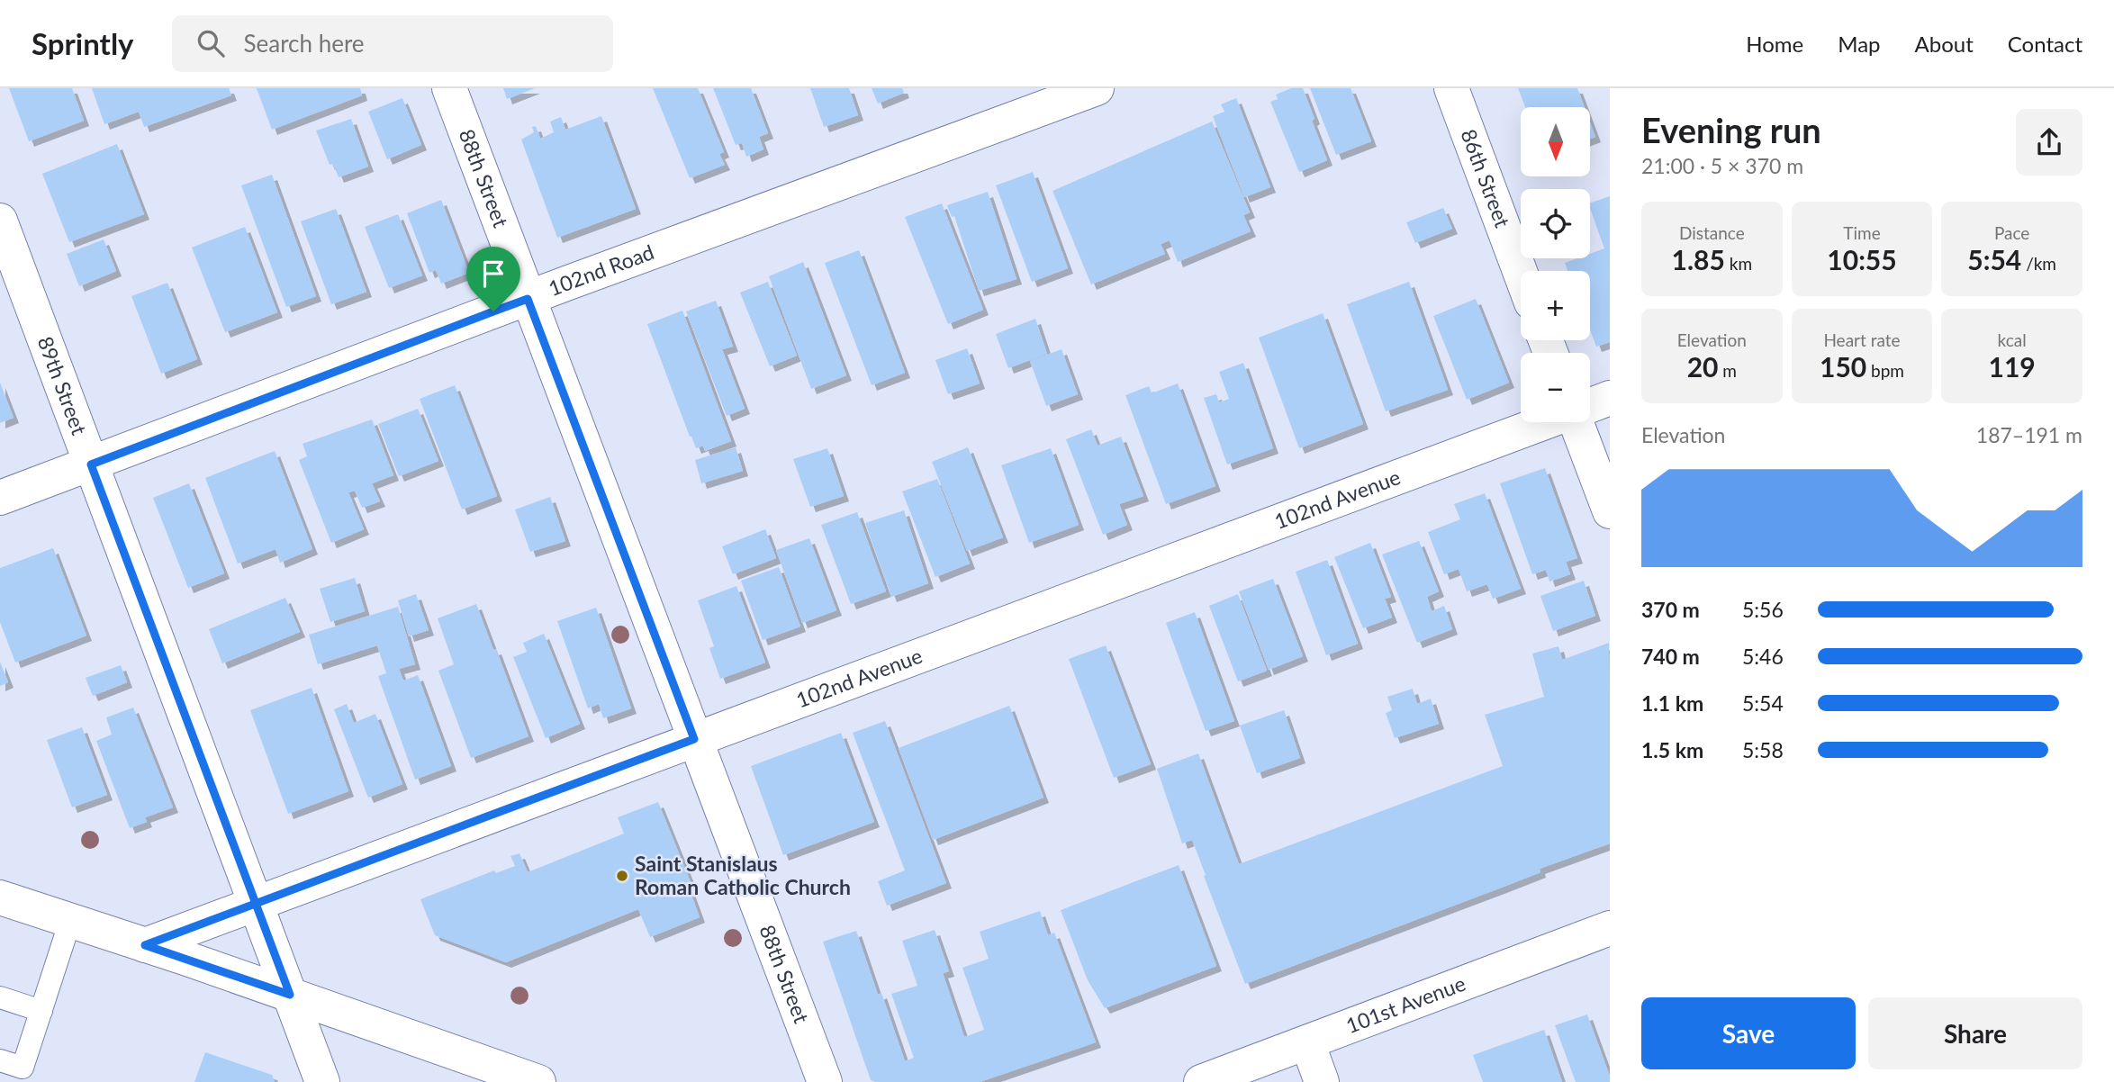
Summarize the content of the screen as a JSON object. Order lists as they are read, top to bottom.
{
  "streets": {
    "street": [
      "86th Street",
      "88th Street",
      "102nd Road",
      "89th Street",
      "102nd Avenue",
      "101st Avenue"
    ]
  },
  "crossings": [
    ["88th Street", "102nd Road"],
    ["88th Street", "102nd Avenue"],
    ["102nd Road", "89th Street"],
    ["89th Street", "102nd Avenue"]
  ],
  "places": ["Saint Stanislaus Roman Catholic Church"],
  "north": "bottom",
  "page": {
    "header": "Sprintly",
    "search": "Search here",
    "nav": [
      "Home",
      "Map",
      "About",
      "Contact"
    ],
    "heading": ["Evening run", "21:00 · 5 × 370 m"],
    "map_buttons": ["+", "−"],
    "stats": [
      ["Distance", "1.85 km"],
      ["Time", "10:55"],
      ["Pace", "5:54 /km"],
      ["Elevation", "20 m"],
      ["Heart rate", "150 bpm"],
      ["kcal", "119"]
    ],
    "chart": ["Elevation", "187–191 m"],
    "list": [
      {
        "name": "370 m",
        "note": "5:56"
      },
      {
        "name": "740 m",
        "note": "5:46"
      },
      {
        "name": "1.1 km",
        "note": "5:54"
      },
      {
        "name": "1.5 km",
        "note": "5:58"
      }
    ],
    "buttons": ["Save", "Share"]
  }
}
